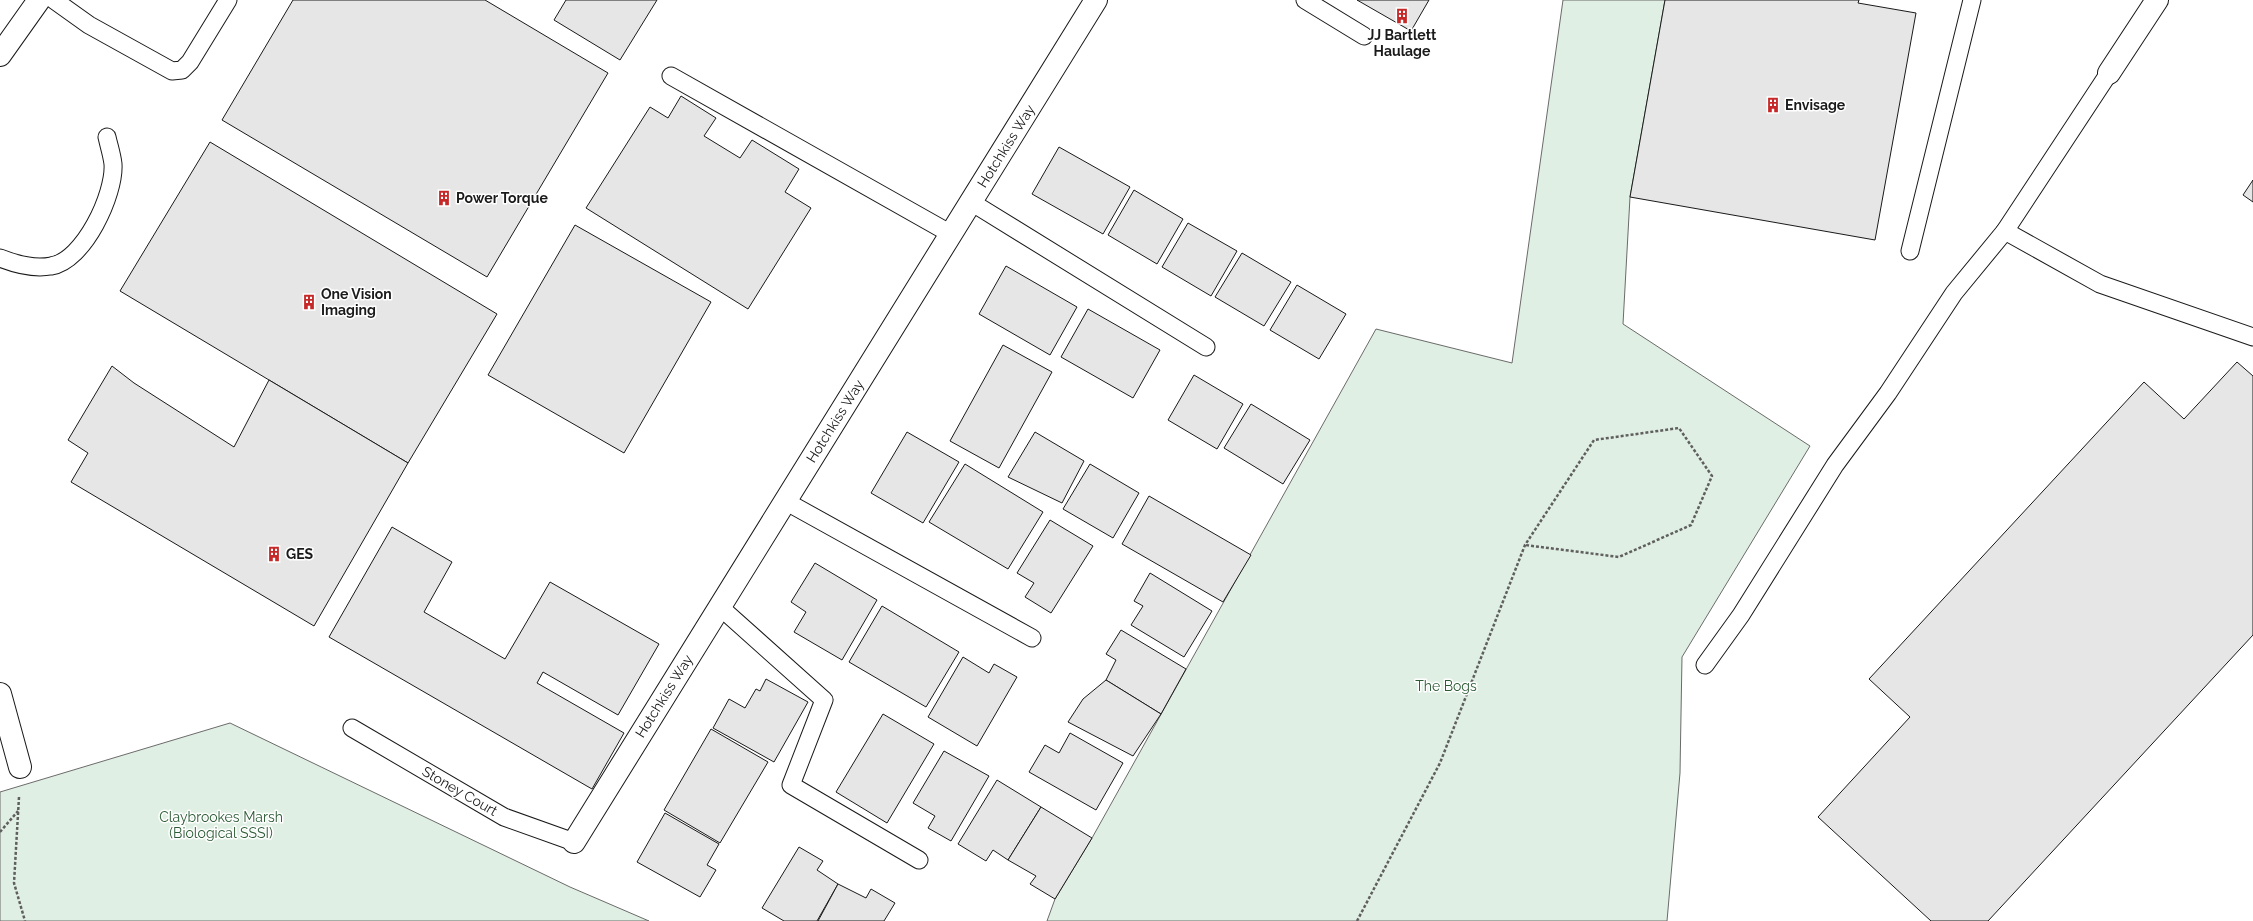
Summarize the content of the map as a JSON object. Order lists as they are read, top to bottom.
{
  "streets": {
    "street": ["Hotchkiss Way"],
    "lane": ["Stoney Court"]
  },
  "crossings": [
    ["Hotchkiss Way", "Stoney Court"]
  ],
  "parks": ["The Bogs", "Claybrookes Marsh (Biological SSSI)"],
  "places": {
    "building": [
      "JJ Bartlett Haulage",
      "Envisage",
      "Power Torque",
      "One Vision Imaging",
      "GES"
    ]
  }
}
